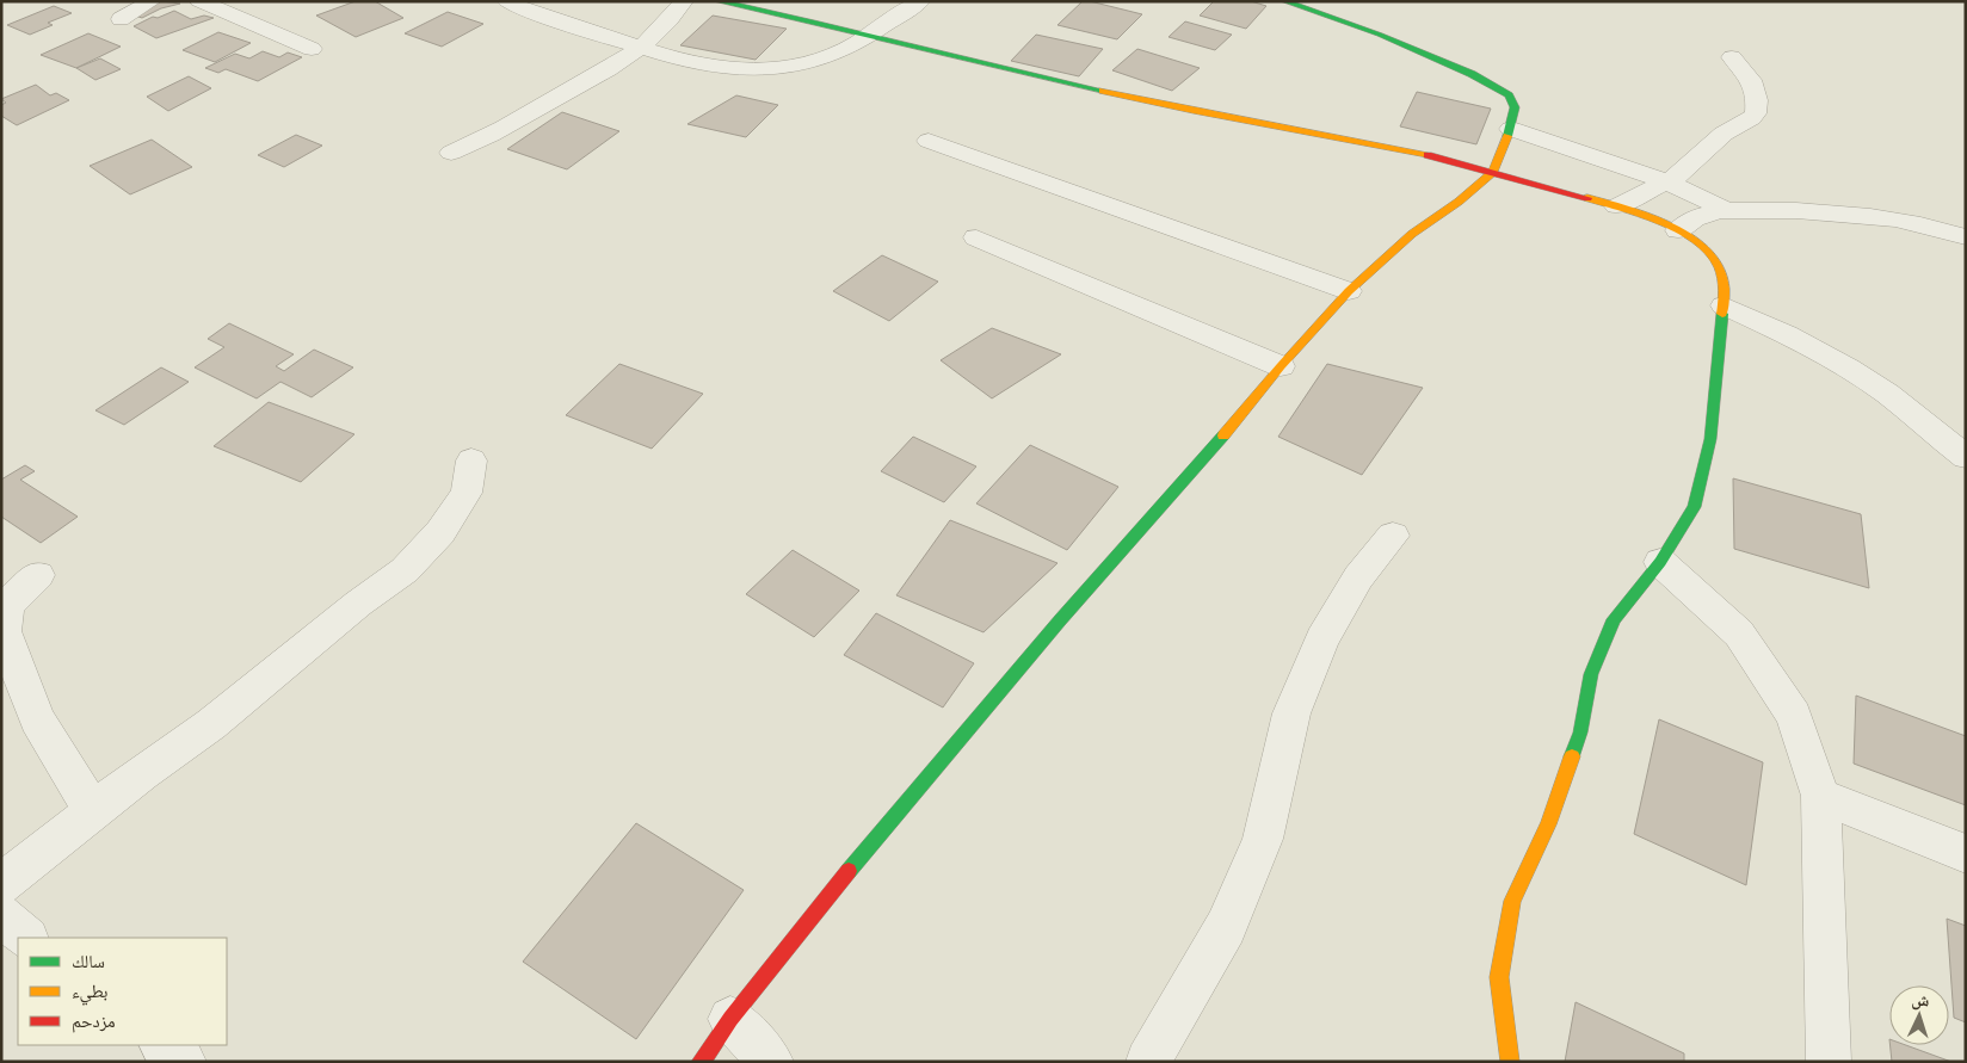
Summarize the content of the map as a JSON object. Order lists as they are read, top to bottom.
{
  "legend": ["سالك", "بطيء", "مزدحم"],
  "north": "top"
}
